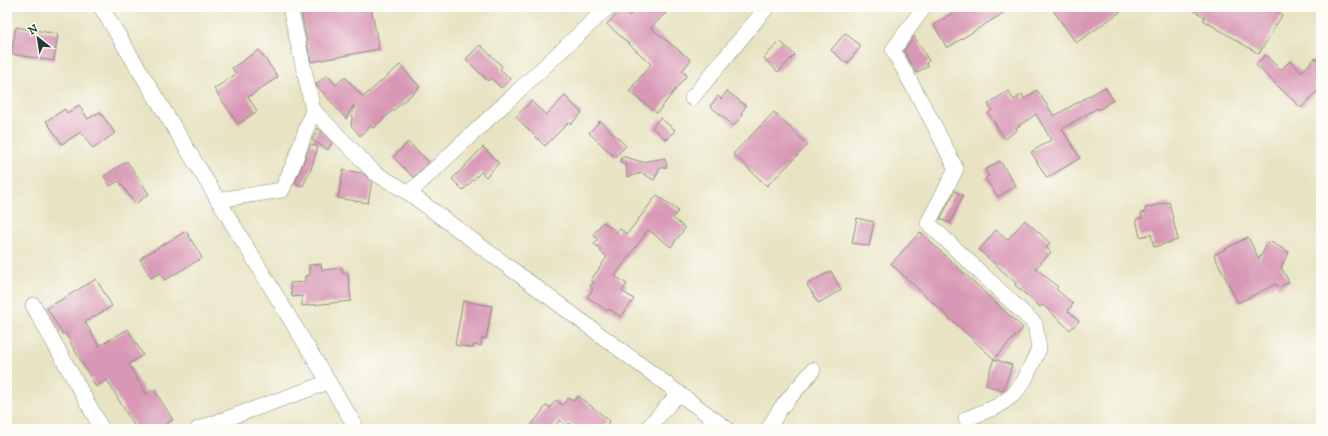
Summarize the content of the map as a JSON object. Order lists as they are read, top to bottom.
{
  "north": "top left"
}
